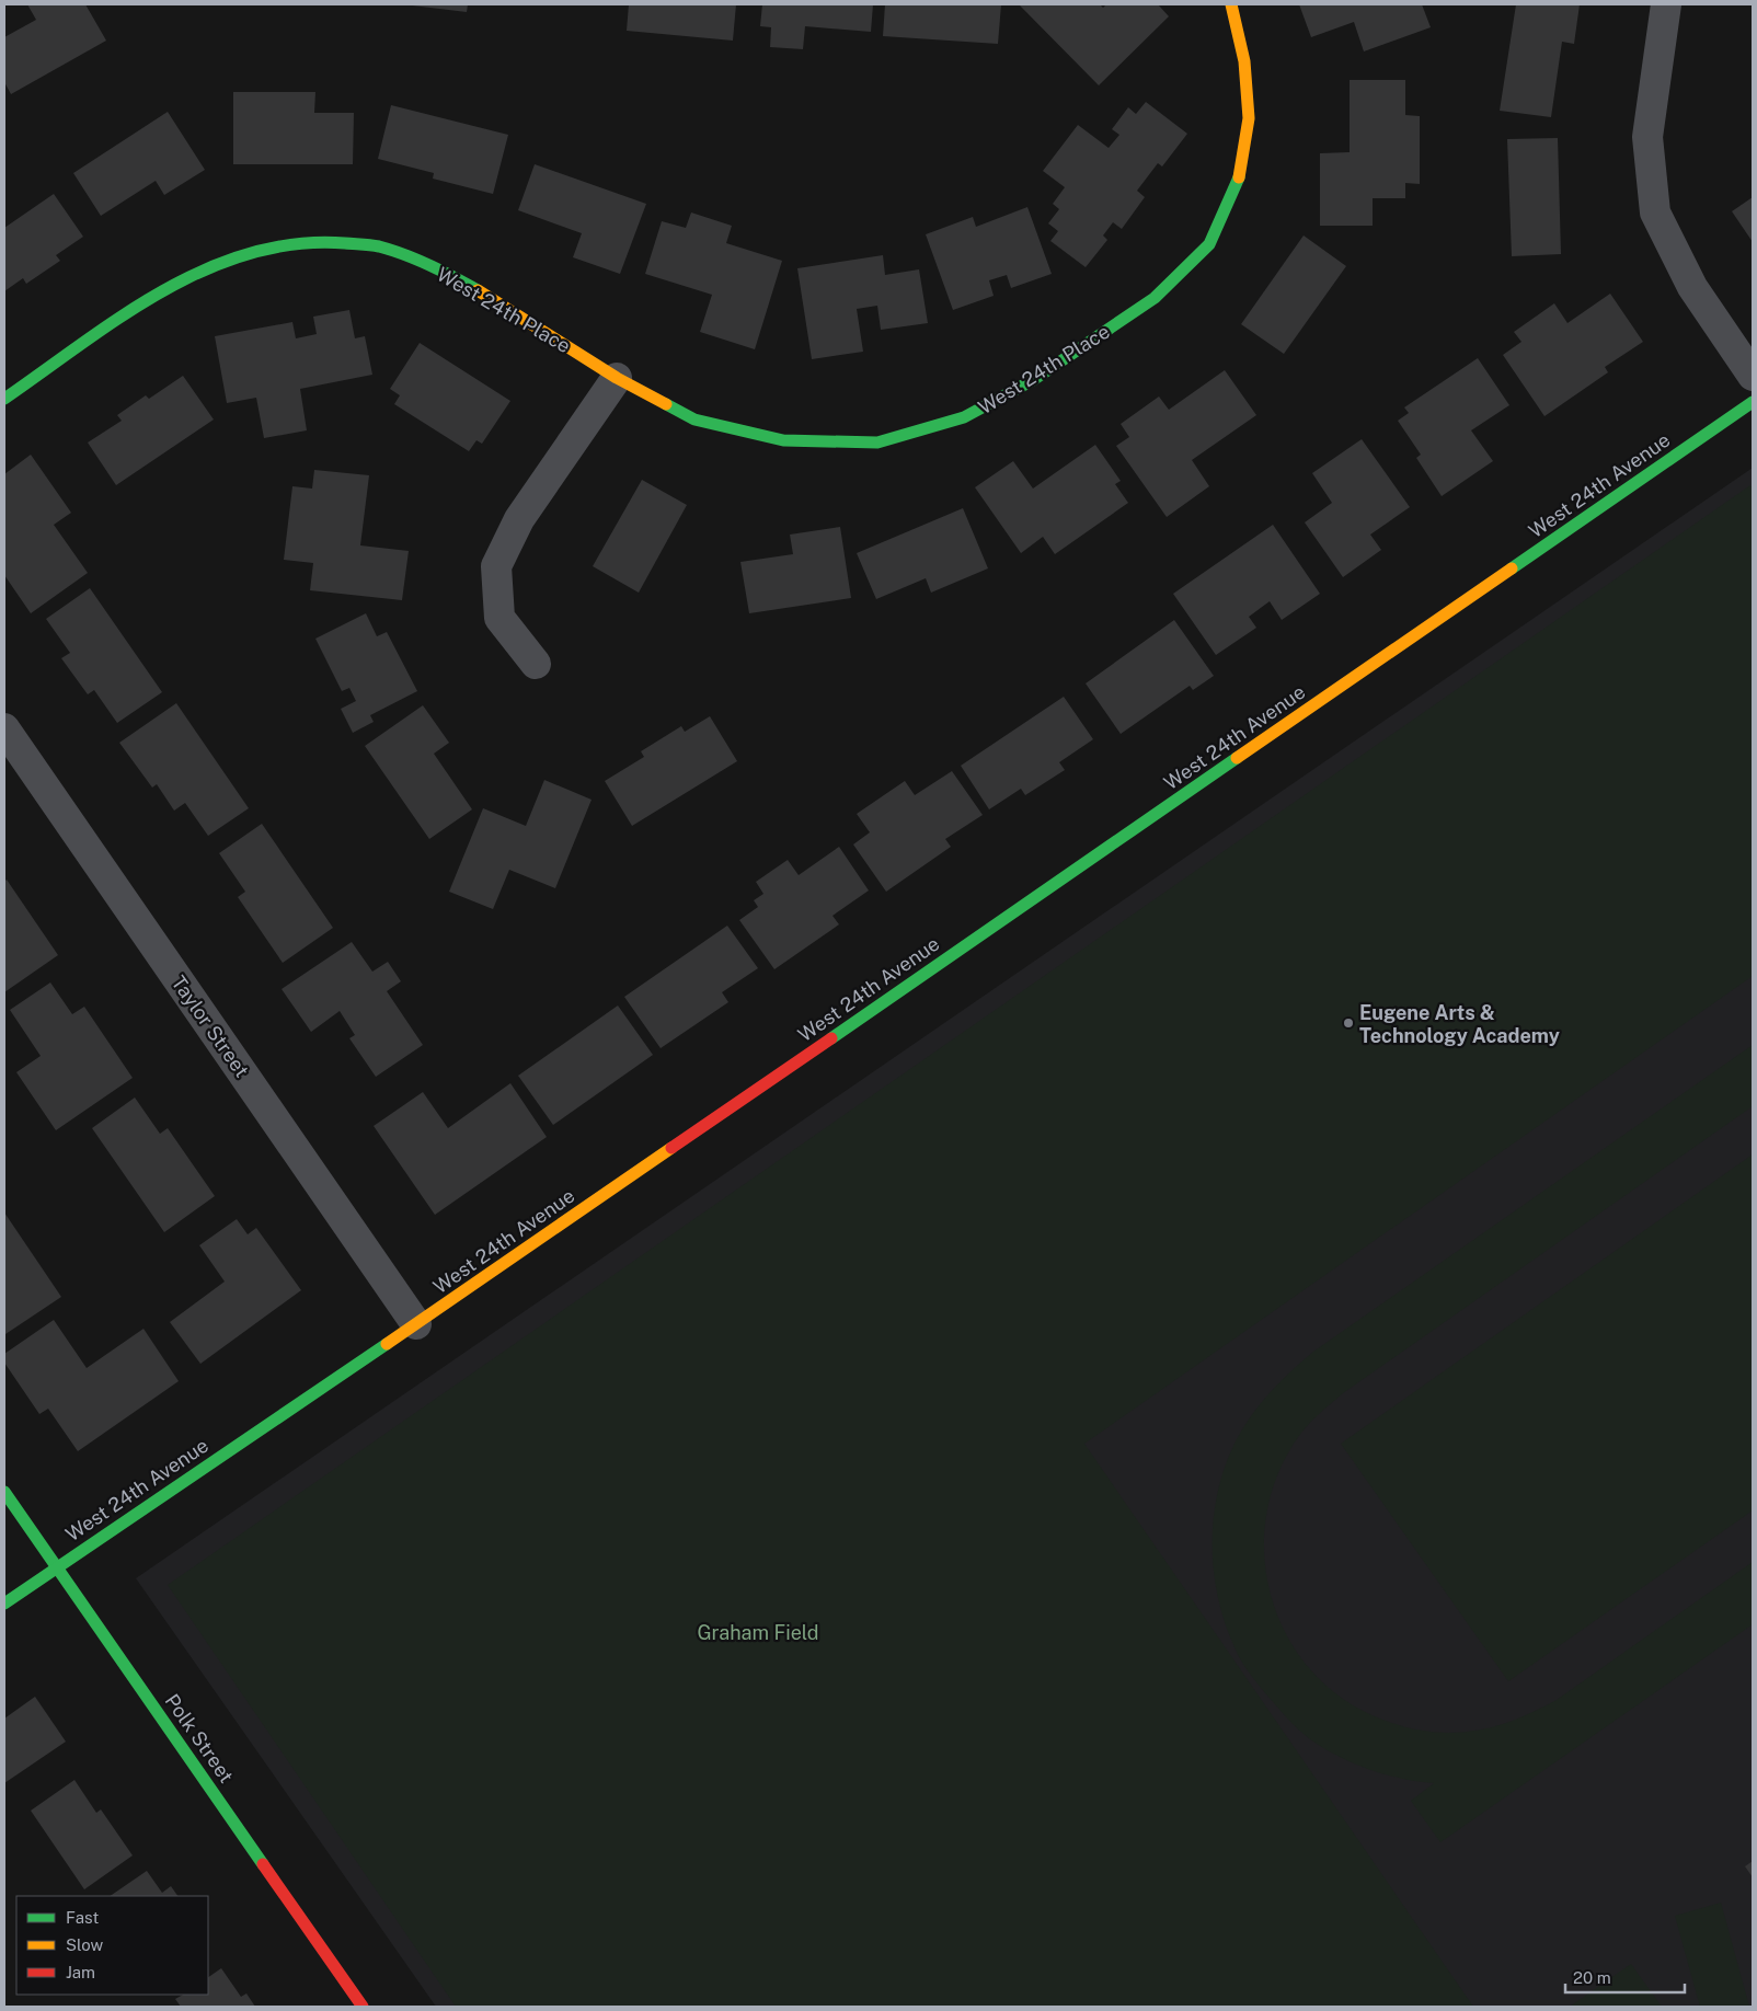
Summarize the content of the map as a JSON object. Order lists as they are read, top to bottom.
{
  "streets": {
    "street": [
      "West 24th Place",
      "West 24th Avenue",
      "Taylor Street",
      "Polk Street"
    ]
  },
  "crossings": [
    ["West 24th Avenue", "Taylor Street"],
    ["West 24th Avenue", "Polk Street"]
  ],
  "parks": ["Graham Field"],
  "places": ["Eugene Arts & Technology Academy"],
  "legend": ["Fast", "Slow", "Jam"],
  "scale_bar": "20 m"
}
